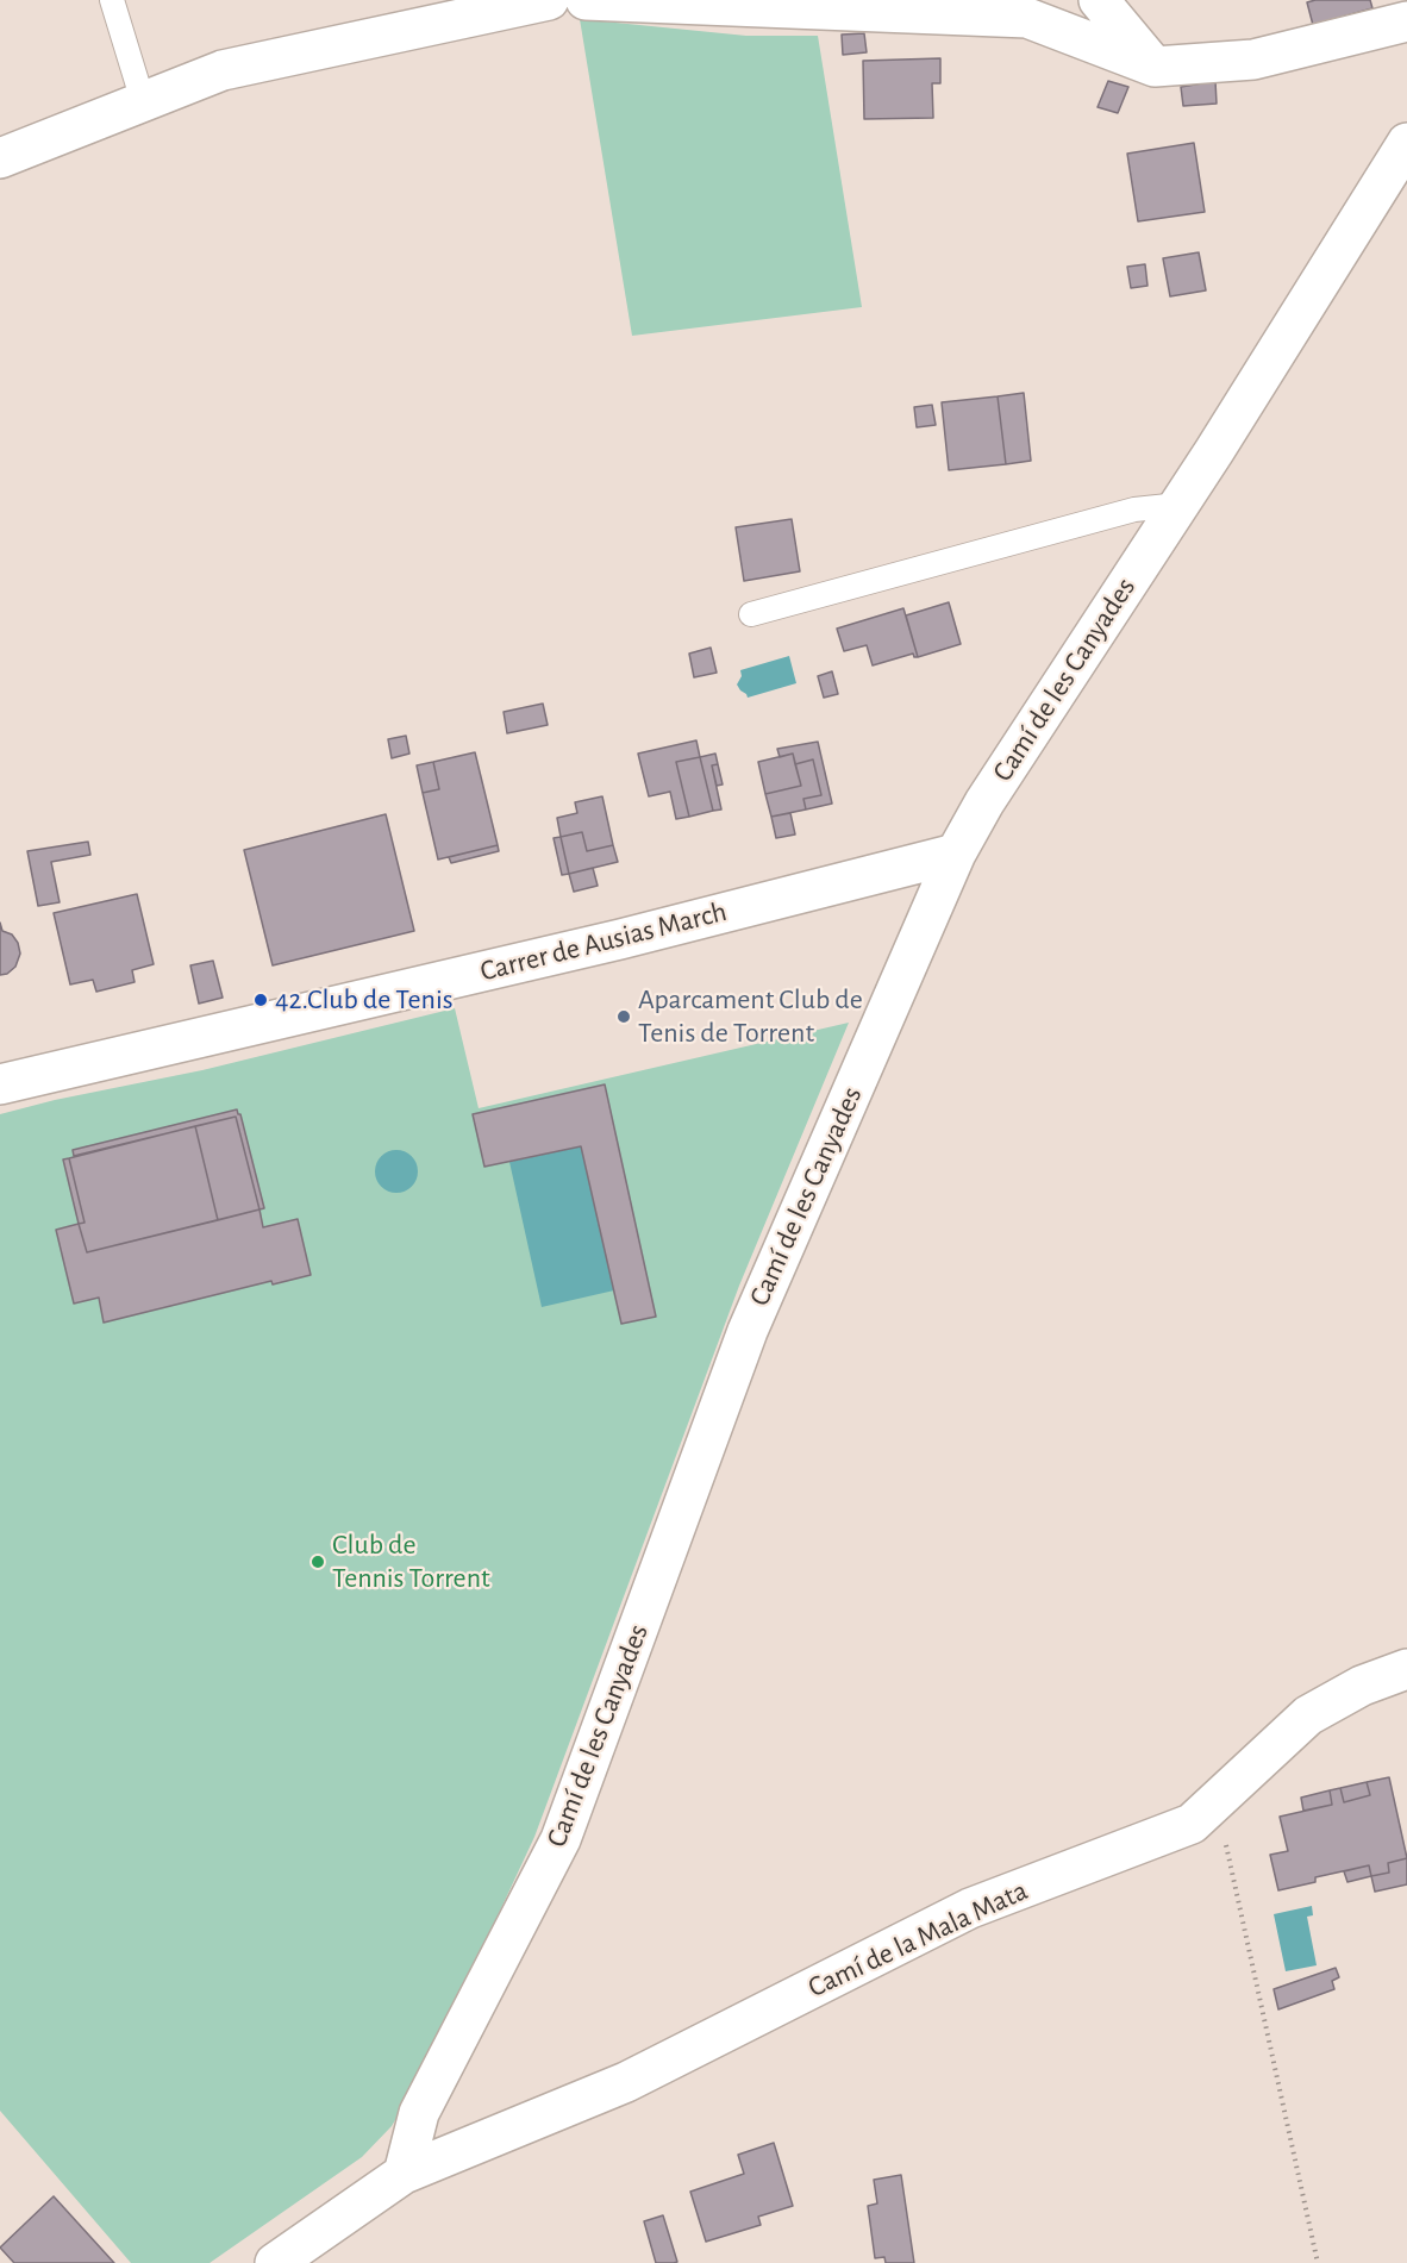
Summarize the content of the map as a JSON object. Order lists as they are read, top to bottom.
{
  "streets": {
    "street": ["Camí de les Canyades", "Carrer de Ausias March", "Camí de la Mala Mata"]
  },
  "crossings": [
    ["Camí de les Canyades", "Carrer de Ausias March"],
    ["Camí de les Canyades", "Camí de la Mala Mata"]
  ],
  "places": ["42.Club de Tenis", "Aparcament Club de Tenis de Torrent", "Club de Tennis Torrent"]
}
